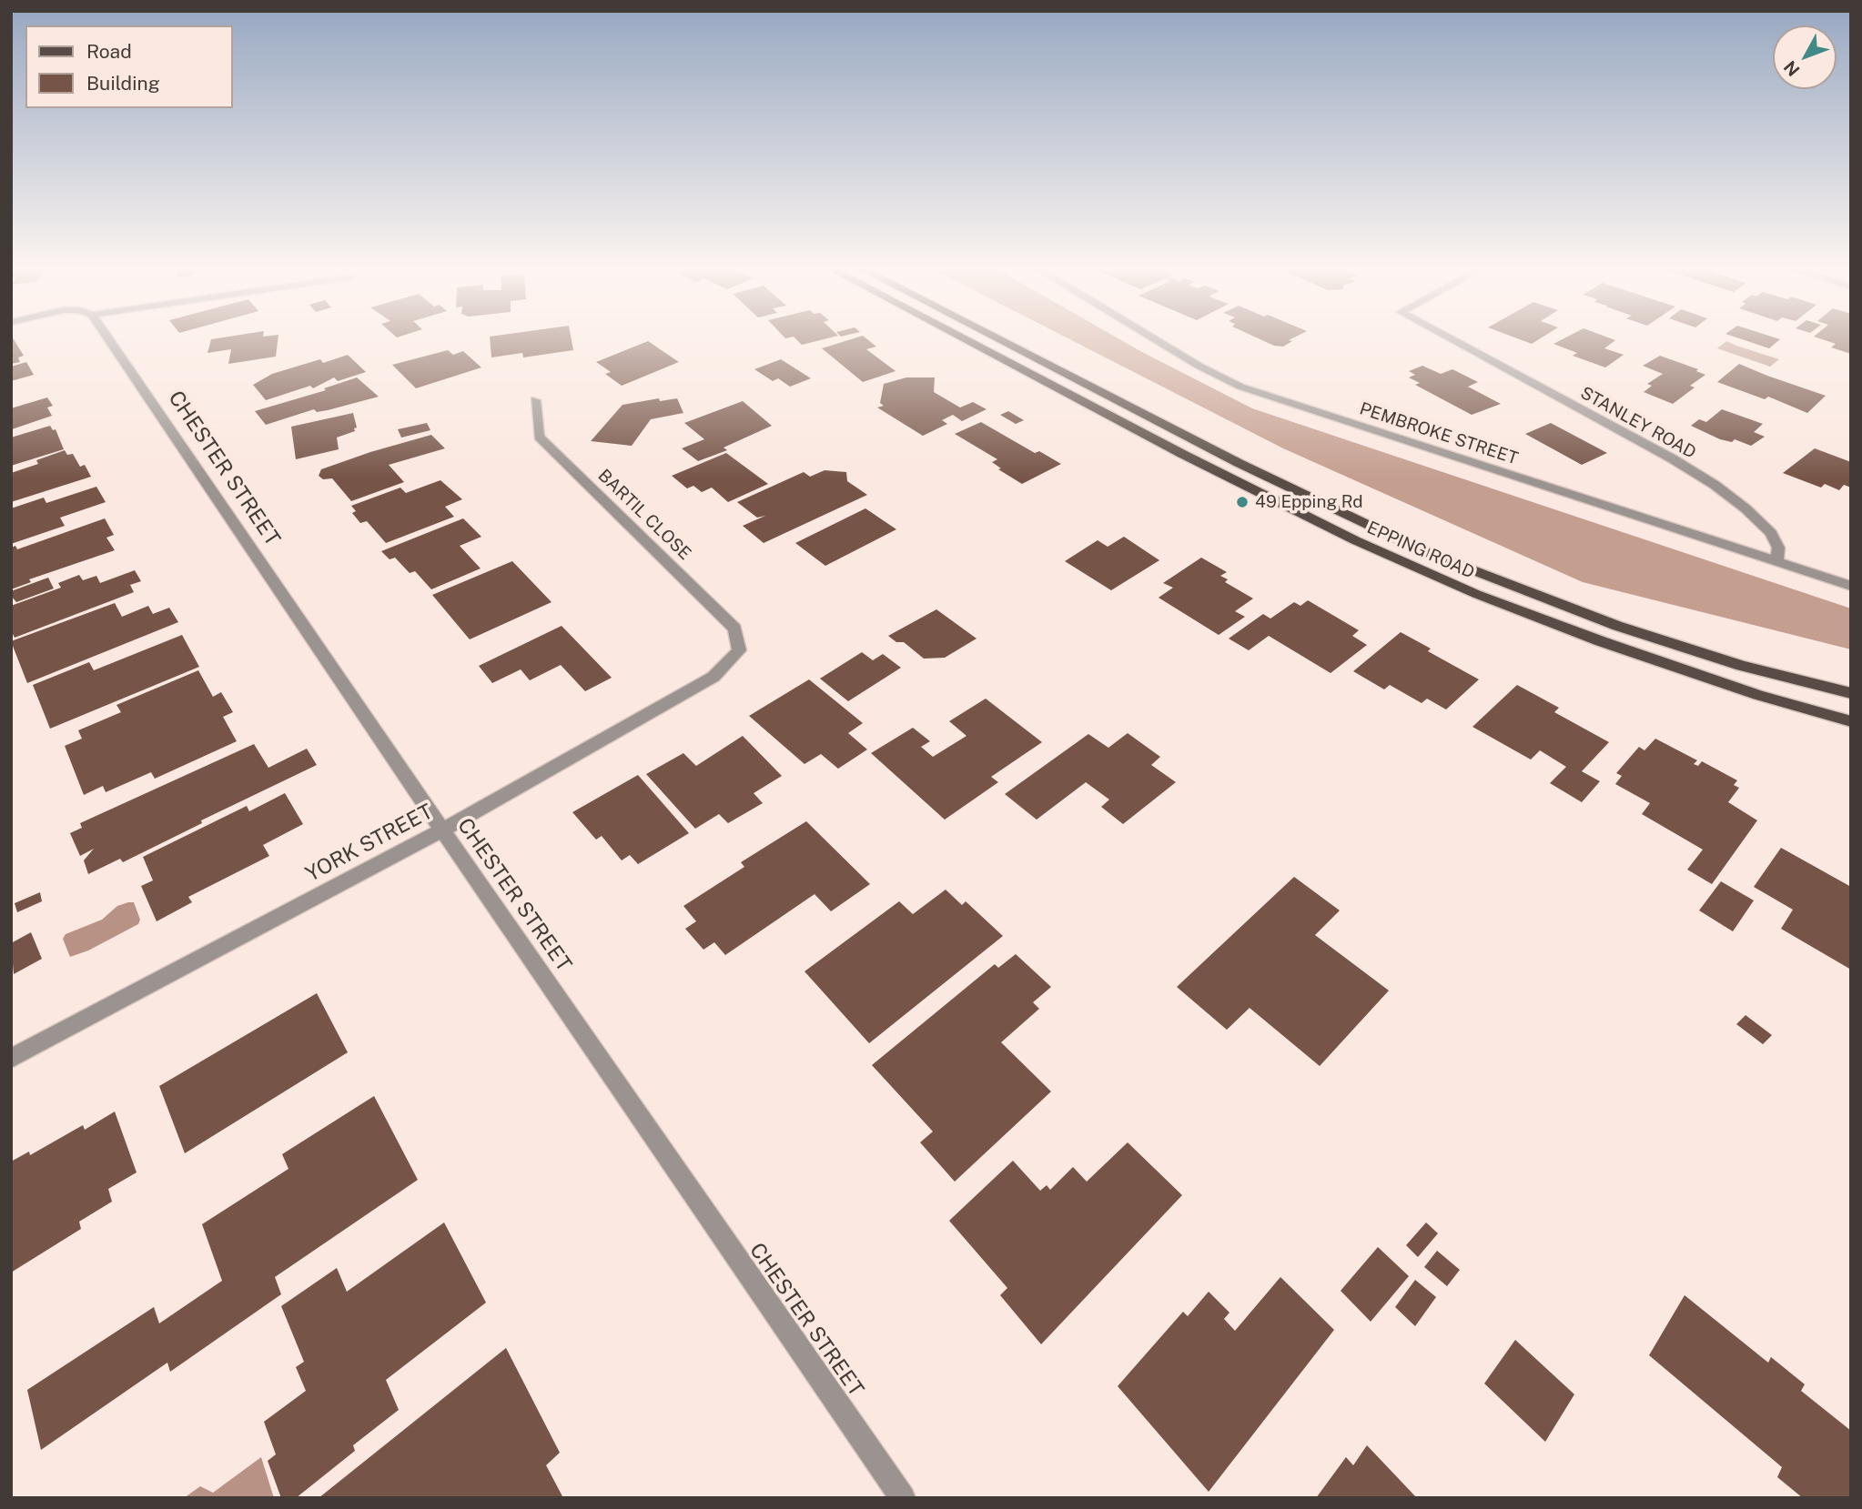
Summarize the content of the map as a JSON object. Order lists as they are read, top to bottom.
{
  "streets": {
    "main road": ["EPPING ROAD"],
    "street": [
      "STANLEY ROAD",
      "PEMBROKE STREET",
      "CHESTER STREET",
      "BARTIL CLOSE",
      "YORK STREET"
    ]
  },
  "crossings": [
    ["STANLEY ROAD", "PEMBROKE STREET"],
    ["CHESTER STREET", "YORK STREET"],
    ["BARTIL CLOSE", "YORK STREET"]
  ],
  "places": ["49 Epping Rd"],
  "legend": ["Road", "Building"],
  "north": "bottom left"
}
